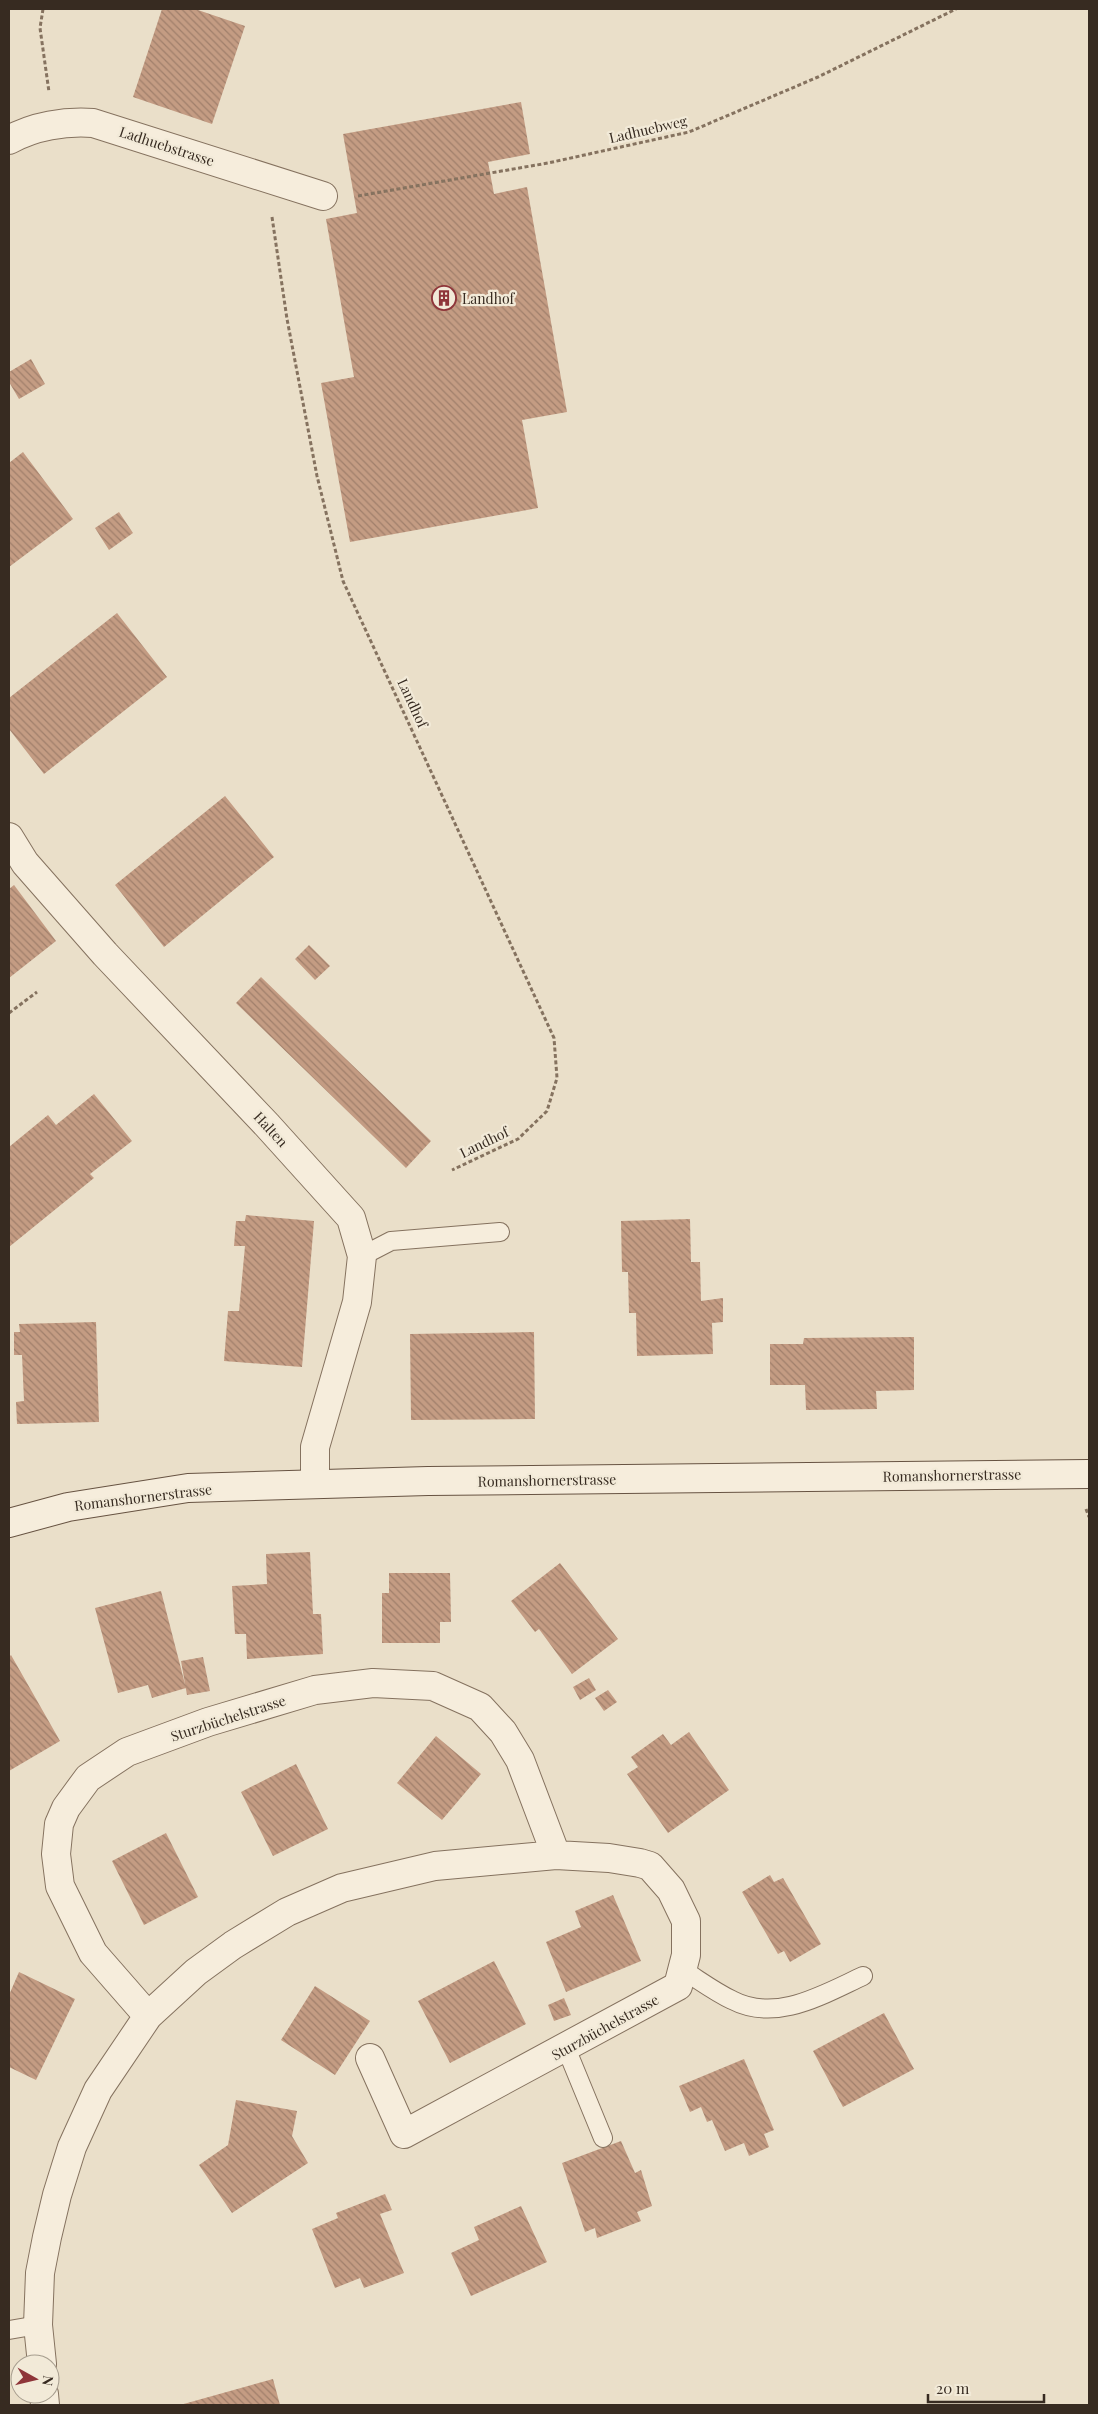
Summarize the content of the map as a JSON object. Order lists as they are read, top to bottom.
{
  "streets": {
    "street": [
      "Ladhuebstrasse",
      "Halten",
      "Romanshornerstrasse",
      "Sturzbüchelstrasse"
    ],
    "path": ["Ladhuebweg", "Landhof"]
  },
  "crossings": [
    ["Ladhuebweg", "Ladhuebstrasse"],
    ["Ladhuebstrasse", "Landhof"],
    ["Halten", "Romanshornerstrasse"]
  ],
  "places": {
    "building": ["Landhof"]
  },
  "scale_bar": "20 m",
  "north": "right"
}
